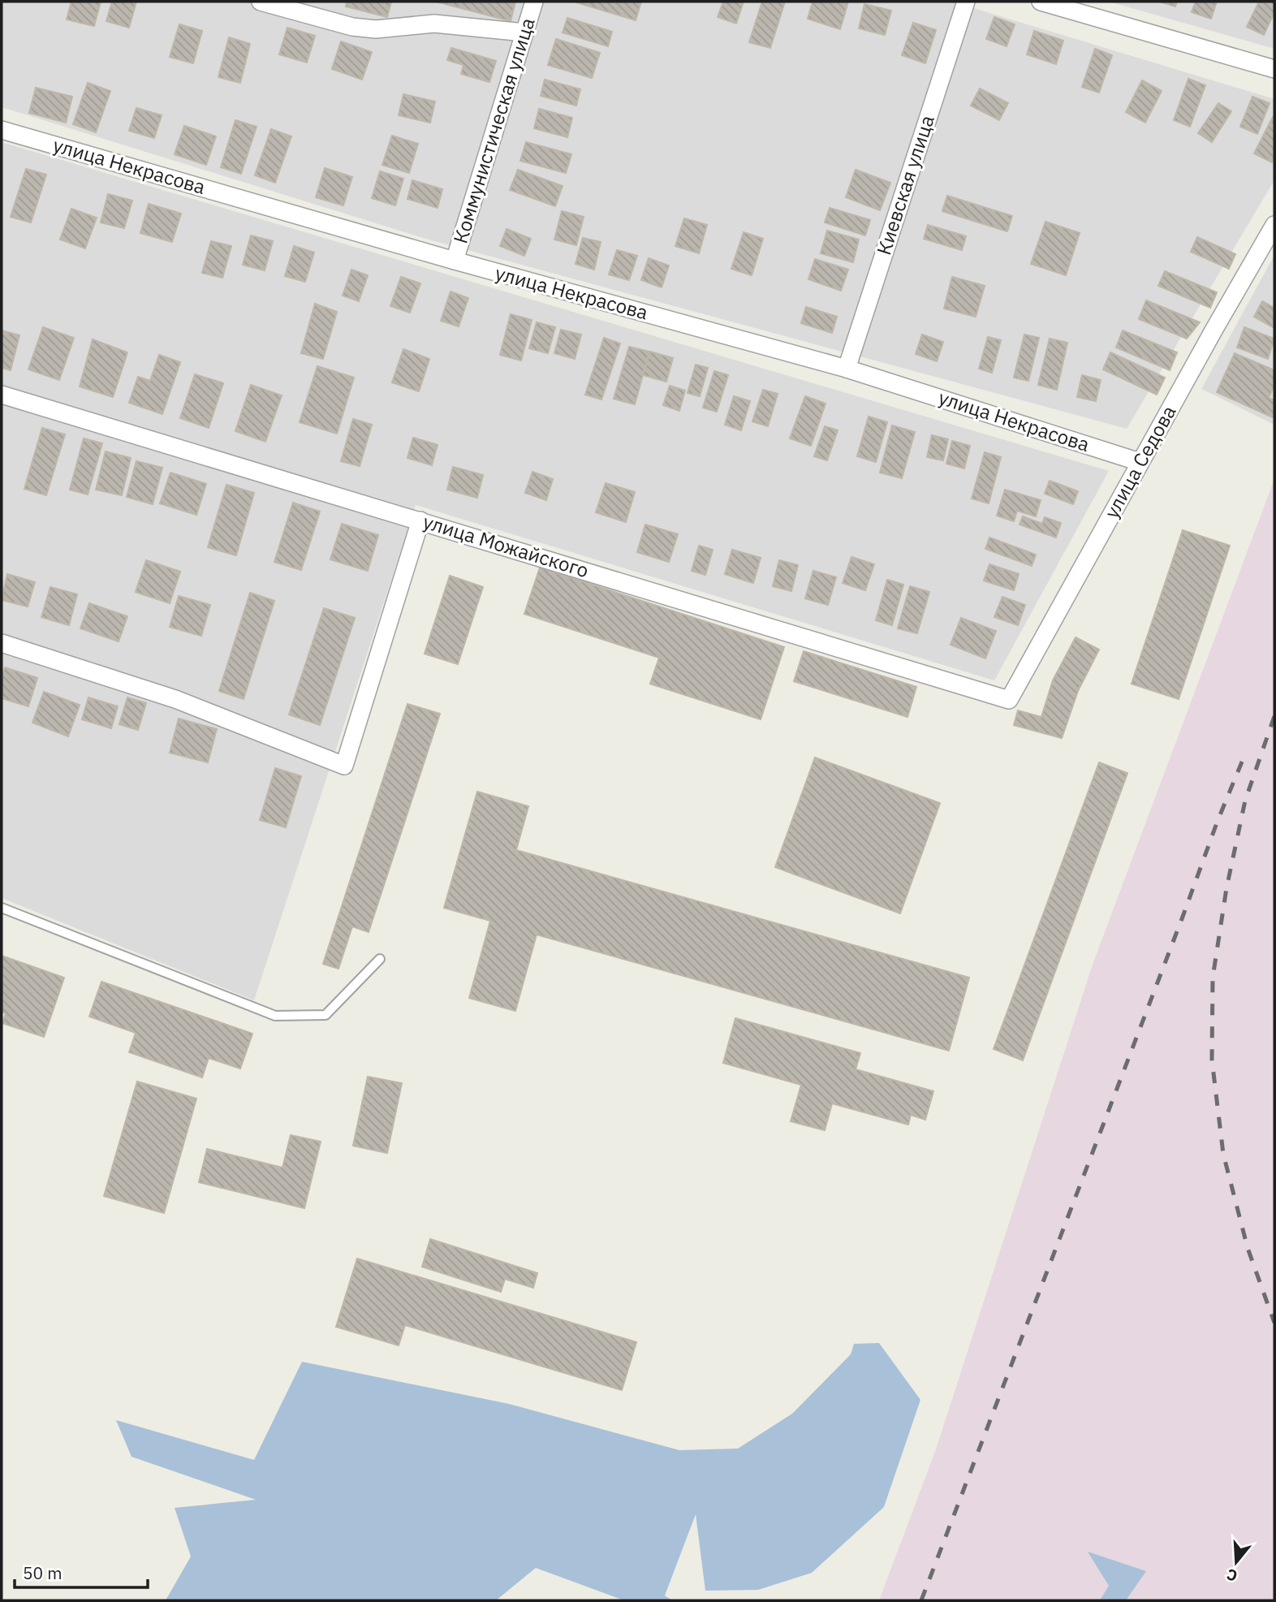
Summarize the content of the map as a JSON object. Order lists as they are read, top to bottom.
{
  "streets": {
    "street": [
      "Коммунистическая улица",
      "улица Некрасова",
      "Киевская улица",
      "улица Седова",
      "улица Можайского"
    ]
  },
  "crossings": [
    ["Коммунистическая улица", "улица Некрасова"],
    ["улица Некрасова", "Киевская улица"],
    ["улица Некрасова", "улица Седова"],
    ["улица Седова", "улица Можайского"]
  ],
  "scale_bar": "50 m",
  "north": "bottom"
}
